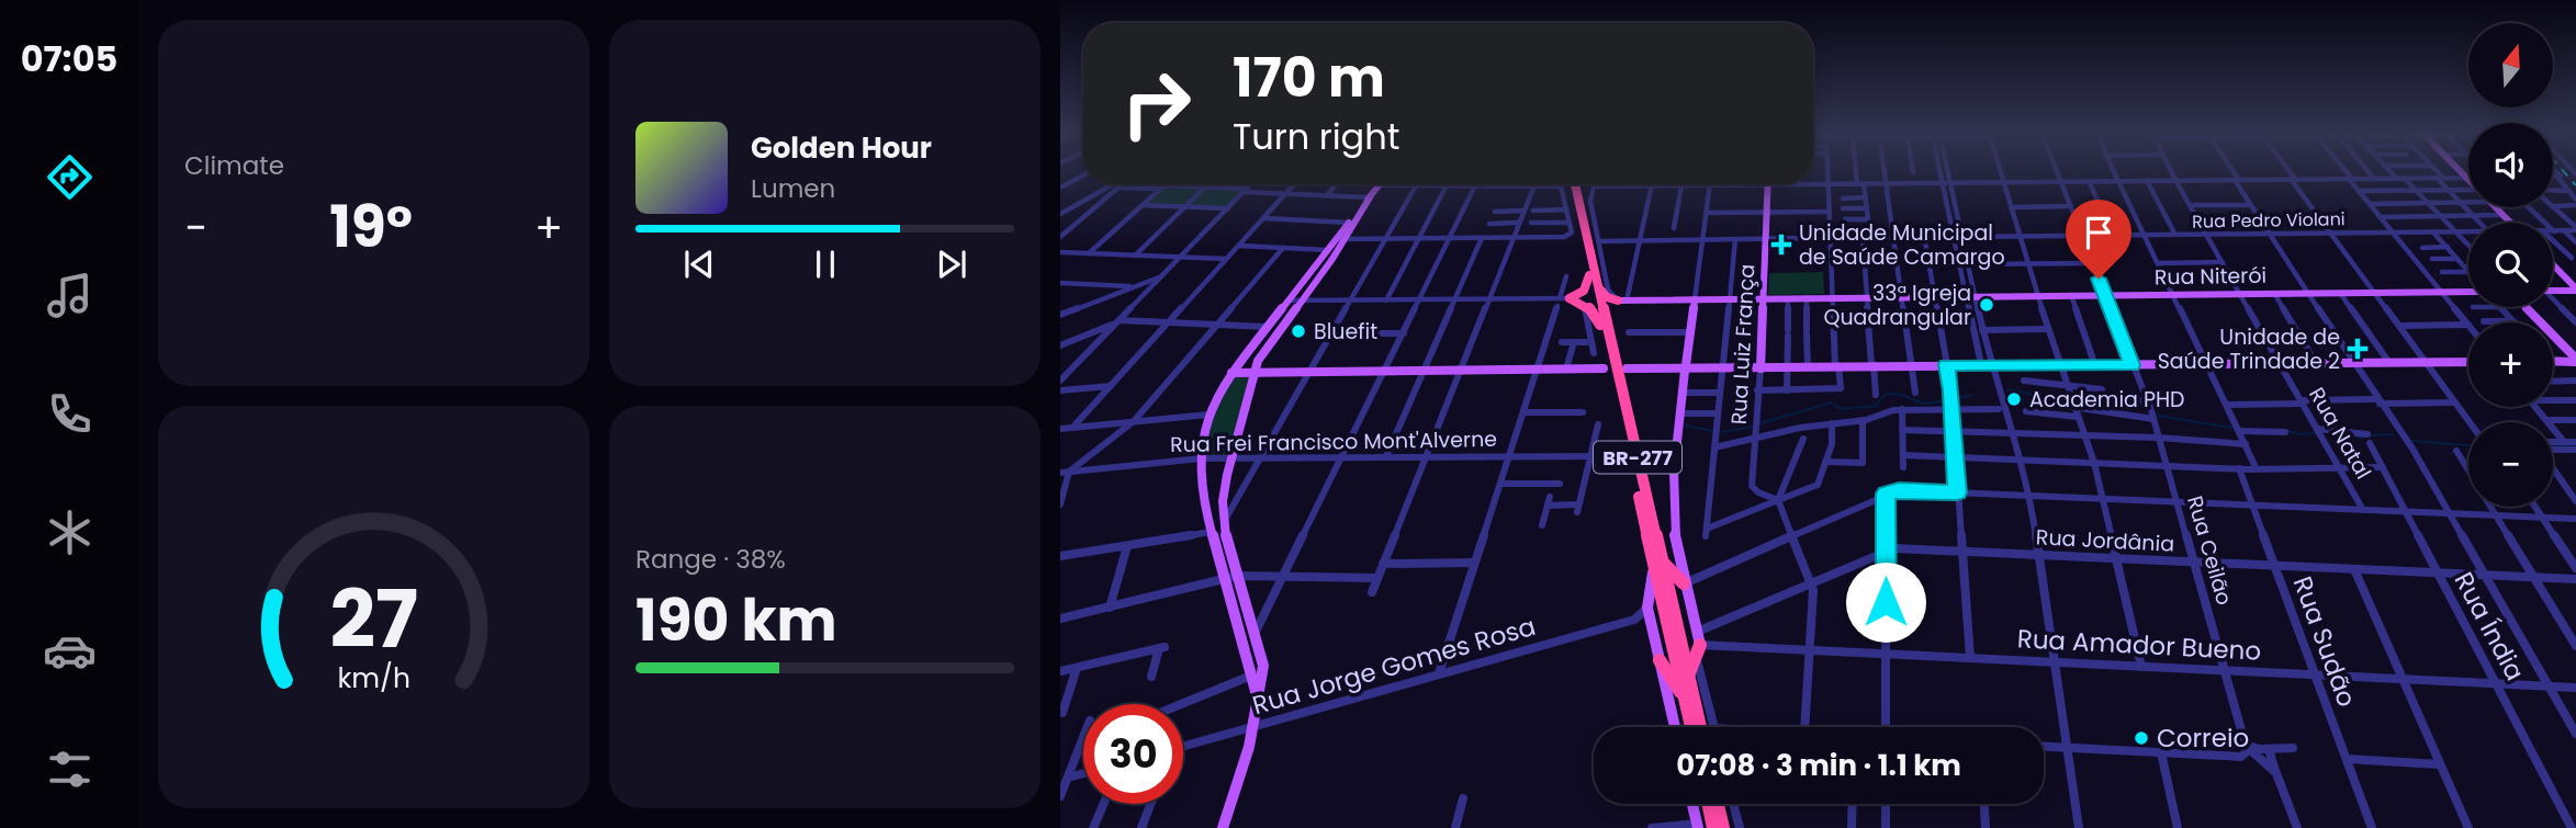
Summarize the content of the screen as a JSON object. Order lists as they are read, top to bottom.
{
  "streets": {
    "highway": ["BR-277"],
    "main road": ["Rua Niterói", "Rua Luiz França"],
    "street": [
      "Rua Pedro Violani",
      "Rua Natal",
      "Rua Frei Francisco Mont'Alverne",
      "Rua Jordânia",
      "Rua Ceilão",
      "Rua Índia",
      "Rua Sudão",
      "Rua Amador Bueno",
      "Rua Jorge Gomes Rosa"
    ]
  },
  "crossings": [
    ["Rua Pedro Violani", "Rua Natal"],
    ["Rua Pedro Violani", "Rua Ceilão"],
    ["Rua Niterói", "Rua Luiz França"],
    ["Rua Niterói", "Rua Natal"],
    ["Rua Niterói", "Rua Ceilão"],
    ["Rua Natal", "Rua Índia"],
    ["Rua Jordânia", "Rua Ceilão"],
    ["Rua Jordânia", "Rua Índia"],
    ["Rua Jordânia", "Rua Sudão"],
    ["Rua Jordânia", "Rua Amador Bueno"],
    ["Rua Ceilão", "Rua Amador Bueno"],
    ["Rua Índia", "Rua Amador Bueno"],
    ["Rua Sudão", "Rua Amador Bueno"]
  ],
  "places": {
    "health": ["Unidade Municipal de Saúde Camargo", "Unidade de Saúde Trindade 2"],
    "other": [
      "33ª Igreja Quadrangular",
      "Bluefit",
      "Academia PHD",
      "Correio"
    ]
  },
  "north": "top",
  "page": {
    "tabs": "07:05",
    "tile": [
      "Climate",
      ["Range · 38%", "190 km"]
    ],
    "map_buttons": ["+", "−"],
    "turn": ["170 m", "Turn right"],
    "song": ["Golden Hour", "Lumen"],
    "heat": ["−", "19°", "+"],
    "limit": "30",
    "trip": "07:08 · 3 min · 1.1 km",
    "gauge": ["27", "km/h"]
  }
}
